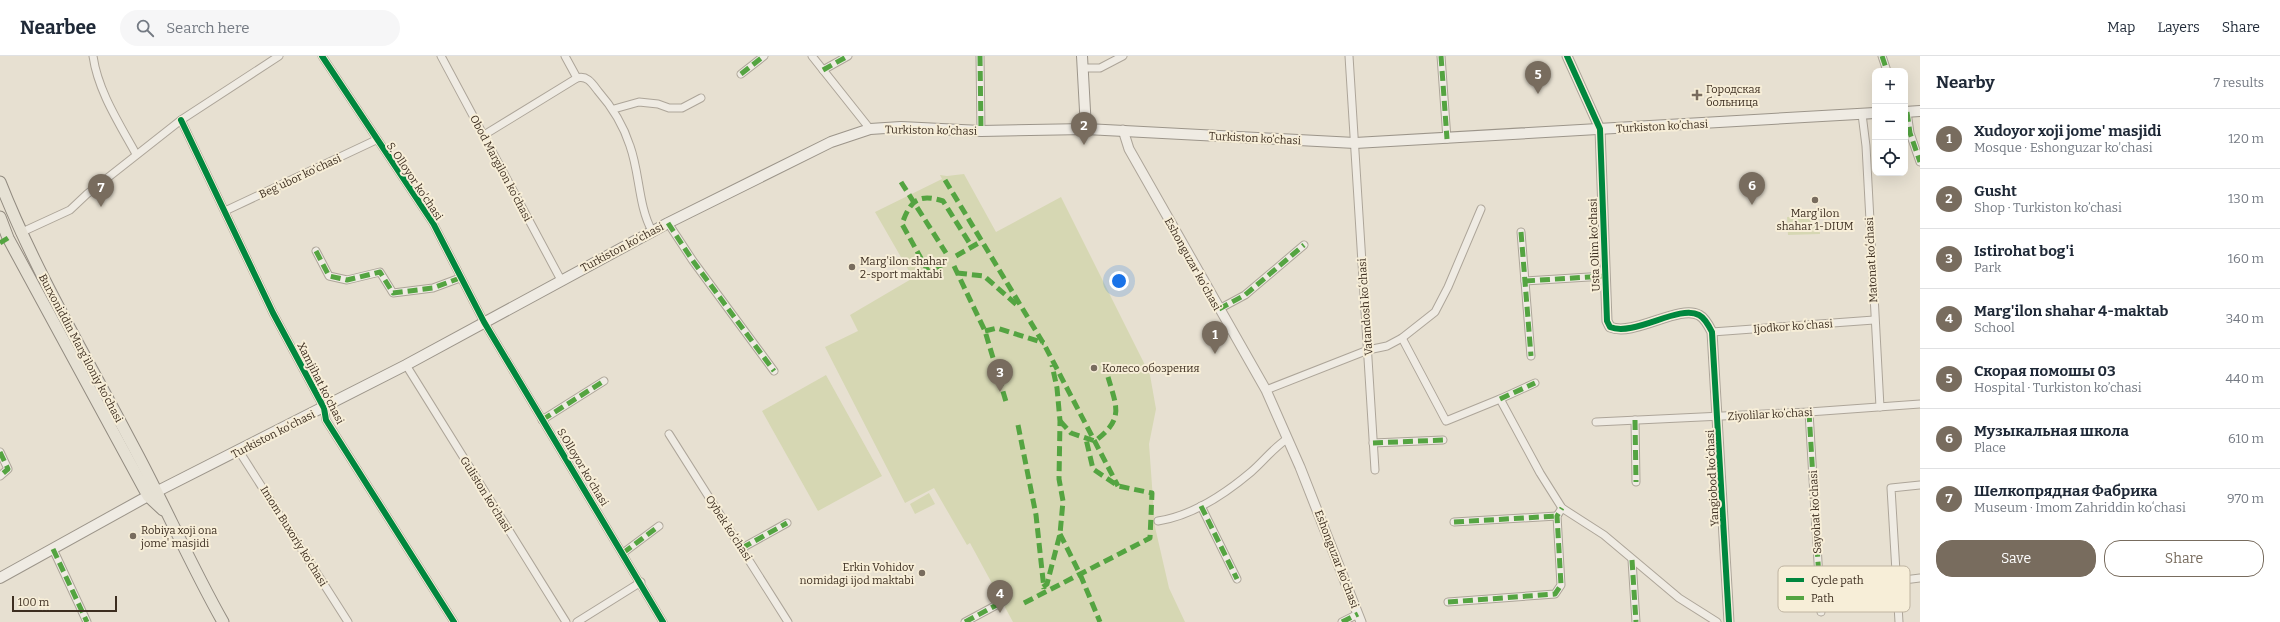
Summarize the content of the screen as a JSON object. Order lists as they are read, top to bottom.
{
  "streets": {
    "main road": ["Turkiston ko’chasi", "Burxoniddin Marg’iloniy ko’chasi"],
    "street": [
      "Obod Margilon koʻchasi",
      "Beg'ubor ko'chasi",
      "S. Olloyor ko'chasi",
      "Usta Olim ko'chasi",
      "Matonat koʻchasi",
      "Eshonguzar ko'chasi",
      "Vatandosh koʻchasi",
      "Ijodkor koʻchasi",
      "Xamjihat ko'chasi",
      "Ziyolilar koʻchasi",
      "S.Olloyor koʻchasi",
      "Yangiobod koʻchasi",
      "Guliston ko'chasi",
      "Sayohat ko'chasi",
      "Oybek koʻchasi",
      "Imom Buxoriy ko'chasi"
    ]
  },
  "crossings": [
    ["Turkiston ko’chasi", "Obod Margilon koʻchasi"],
    ["Turkiston ko’chasi", "S. Olloyor ko'chasi"],
    ["Turkiston ko’chasi", "Usta Olim ko'chasi"],
    ["Turkiston ko’chasi", "Matonat koʻchasi"],
    ["Turkiston ko’chasi", "Eshonguzar ko'chasi"],
    ["Turkiston ko’chasi", "Vatandosh koʻchasi"],
    ["Turkiston ko’chasi", "Burxoniddin Marg’iloniy ko’chasi"],
    ["Turkiston ko’chasi", "Xamjihat ko'chasi"],
    ["Turkiston ko’chasi", "S.Olloyor koʻchasi"],
    ["Turkiston ko’chasi", "Guliston ko'chasi"],
    ["Turkiston ko’chasi", "Imom Buxoriy ko'chasi"],
    ["Beg'ubor ko'chasi", "S. Olloyor ko'chasi"],
    ["Beg'ubor ko'chasi", "Xamjihat ko'chasi"],
    ["S. Olloyor ko'chasi", "S.Olloyor koʻchasi"],
    ["Usta Olim ko'chasi", "Ijodkor koʻchasi"],
    ["Usta Olim ko'chasi", "Yangiobod koʻchasi"],
    ["Matonat koʻchasi", "Ijodkor koʻchasi"],
    ["Matonat koʻchasi", "Ziyolilar koʻchasi"],
    ["Ijodkor koʻchasi", "Yangiobod koʻchasi"],
    ["Ziyolilar koʻchasi", "Yangiobod koʻchasi"],
    ["Ziyolilar koʻchasi", "Sayohat ko'chasi"]
  ],
  "places": {
    "health": ["Городская больница"],
    "other": [
      "Marg'ilon shahar 1-DIUM",
      "Marg'ilon shahar 2-sport maktabi",
      "Колесо обозрения",
      "Robiya xoji ona jome' masjidi",
      "Erkin Vohidov nomidagi ijod maktabi"
    ]
  },
  "legend": ["Cycle path", "Path"],
  "scale_bar": "100 m",
  "page": {
    "header": "Nearbee",
    "search": "Search here",
    "nav": ["Map", "Layers", "Share"],
    "heading": ["Nearby", "7 results"],
    "pins": [
      "5",
      "2",
      "6",
      "7",
      "1",
      "3",
      "4"
    ],
    "map_buttons": ["+", "−"],
    "list": [
      {
        "mark": "1",
        "name": "Xudoyor xoji jome' masjidi",
        "note": "Mosque · Eshonguzar ko'chasi",
        "value": "120 m"
      },
      {
        "mark": "2",
        "name": "Gusht",
        "note": "Shop · Turkiston ko’chasi",
        "value": "130 m"
      },
      {
        "mark": "3",
        "name": "Istirohat bog'i",
        "note": "Park",
        "value": "160 m"
      },
      {
        "mark": "4",
        "name": "Marg'ilon shahar 4-maktab",
        "note": "School",
        "value": "340 m"
      },
      {
        "mark": "5",
        "name": "Скорая помошы 03",
        "note": "Hospital · Turkiston ko’chasi",
        "value": "440 m"
      },
      {
        "mark": "6",
        "name": "Музыкальная школа",
        "note": "Place",
        "value": "610 m"
      },
      {
        "mark": "7",
        "name": "Шелкопрядная Фабрика",
        "note": "Museum · Imom Zahriddin koʻchasi",
        "value": "970 m"
      }
    ],
    "buttons": ["Save", "Share"],
    "scale": "100 m"
  }
}
